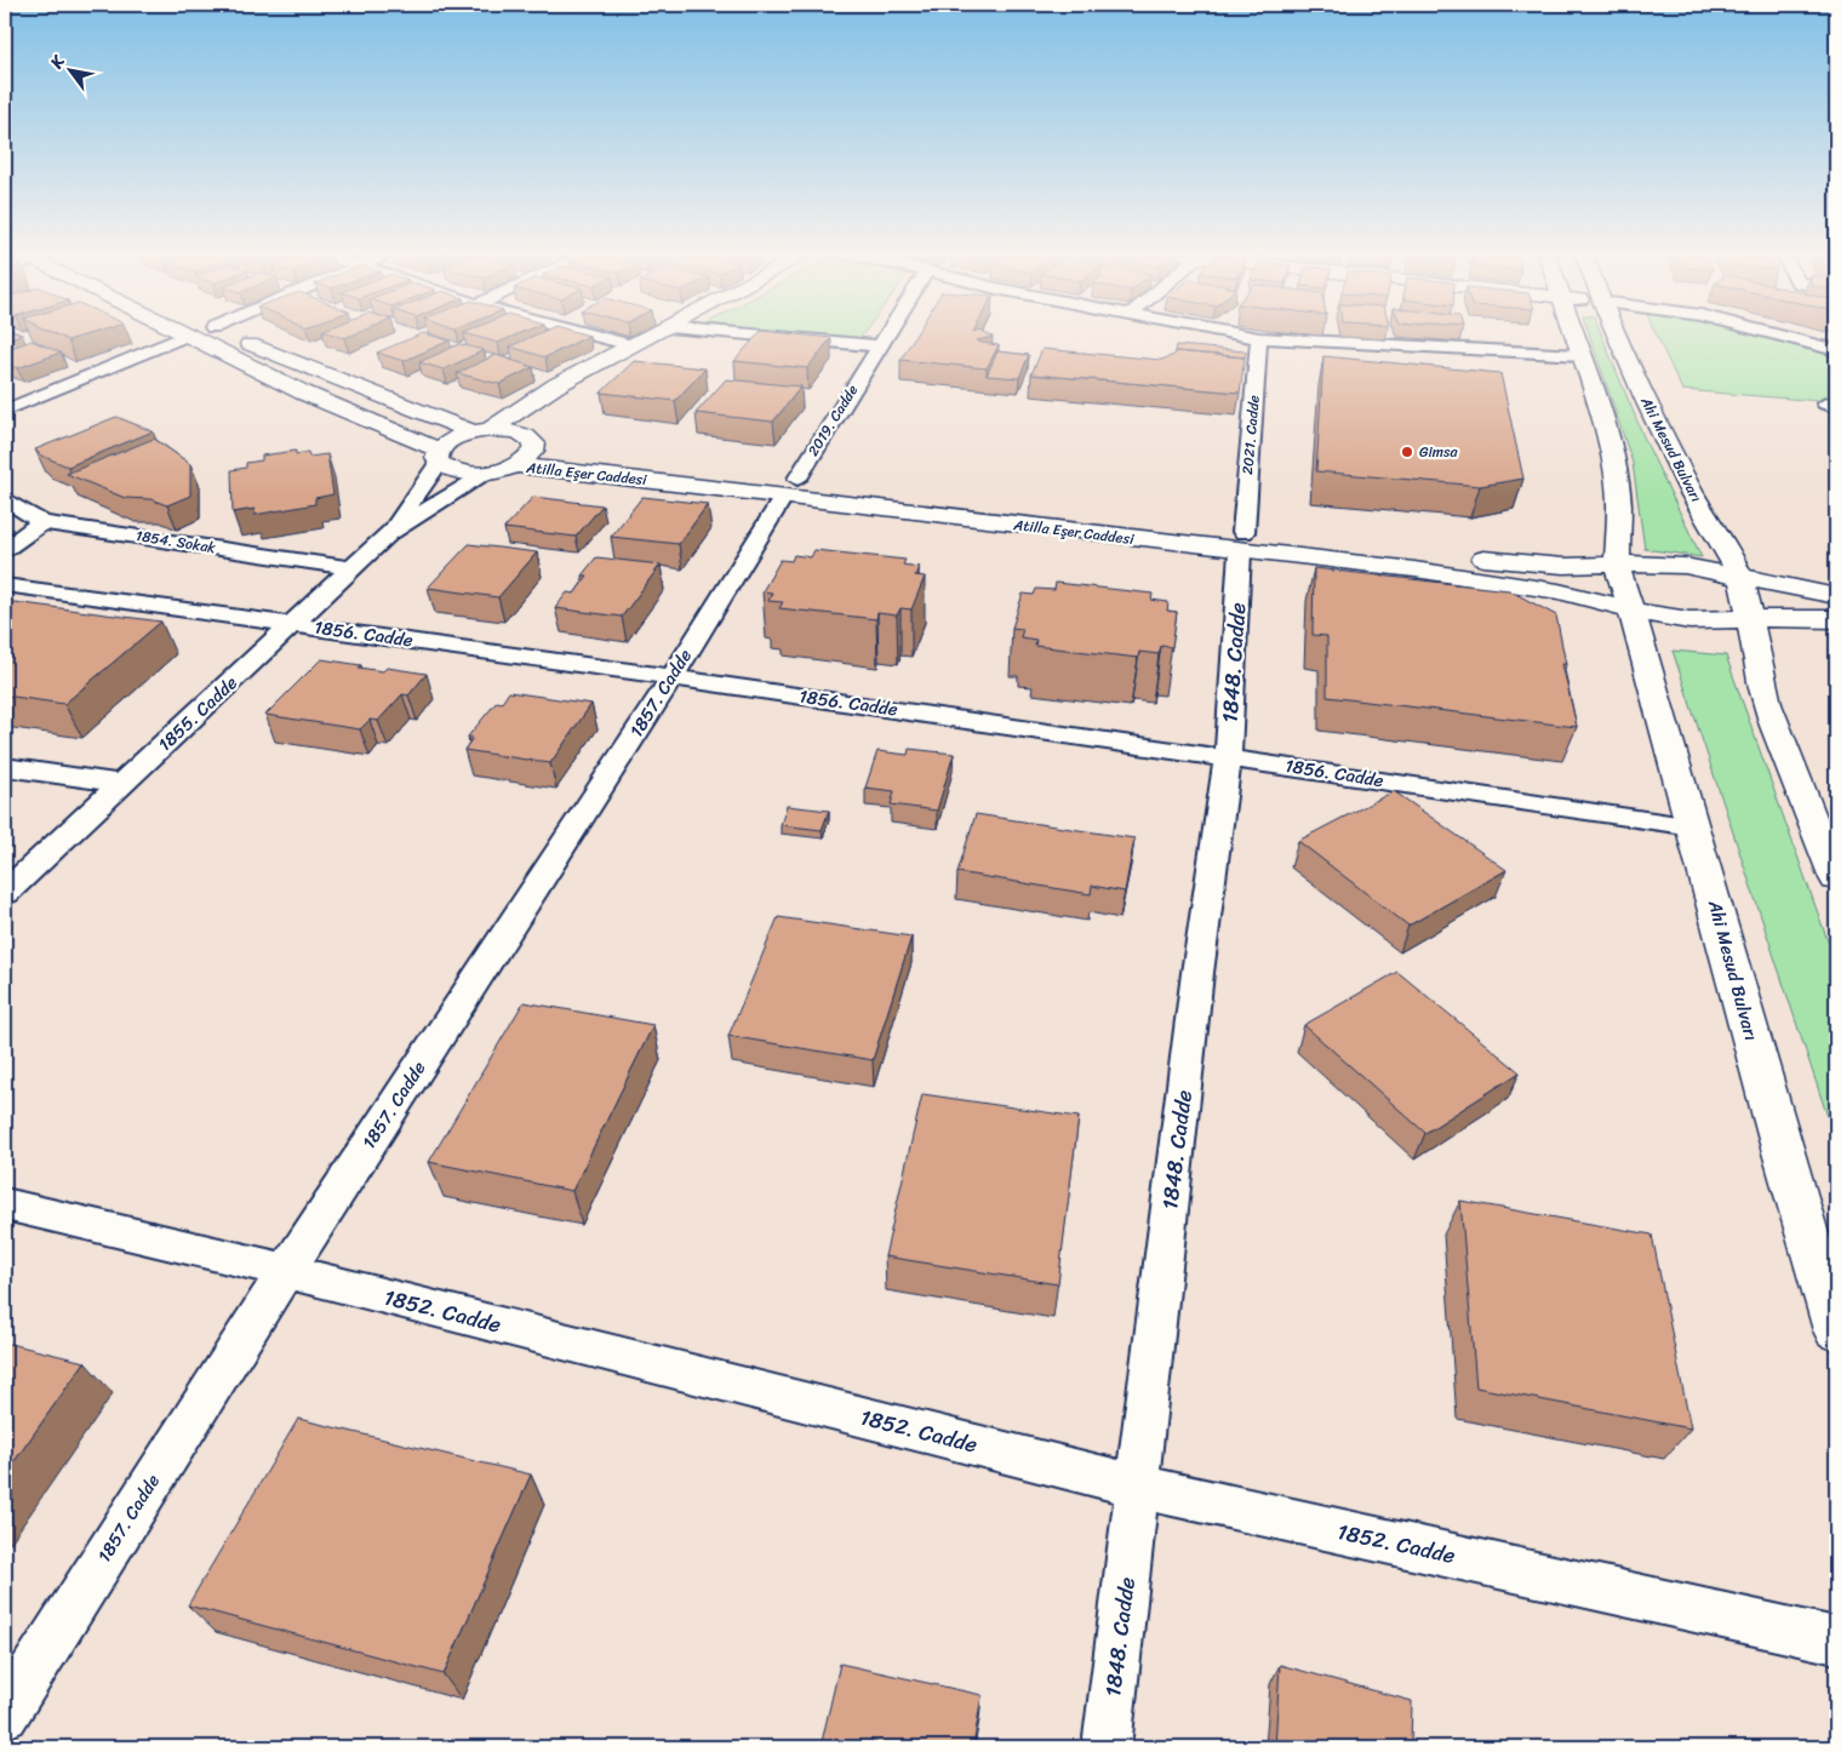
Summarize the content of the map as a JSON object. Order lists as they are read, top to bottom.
{
  "streets": {
    "main road": ["Ahi Mesud Bulvarı", "Atilla Eşer Caddesi"],
    "street": [
      "2019. Cadde",
      "2021. Cadde",
      "1854. Sokak",
      "1856. Cadde",
      "1848. Cadde",
      "1857. Cadde",
      "1855. Cadde",
      "1852. Cadde"
    ]
  },
  "crossings": [
    ["2019. Cadde", "Atilla Eşer Caddesi"],
    ["2019. Cadde", "1857. Cadde"],
    ["2021. Cadde", "Atilla Eşer Caddesi"],
    ["2021. Cadde", "1848. Cadde"],
    ["Ahi Mesud Bulvarı", "Atilla Eşer Caddesi"],
    ["Ahi Mesud Bulvarı", "1856. Cadde"],
    ["Atilla Eşer Caddesi", "1848. Cadde"],
    ["Atilla Eşer Caddesi", "1857. Cadde"],
    ["1854. Sokak", "1855. Cadde"],
    ["1856. Cadde", "1848. Cadde"],
    ["1856. Cadde", "1857. Cadde"],
    ["1856. Cadde", "1855. Cadde"],
    ["1848. Cadde", "1852. Cadde"],
    ["1857. Cadde", "1852. Cadde"]
  ],
  "places": ["Gimsa"],
  "north": "top left"
}
